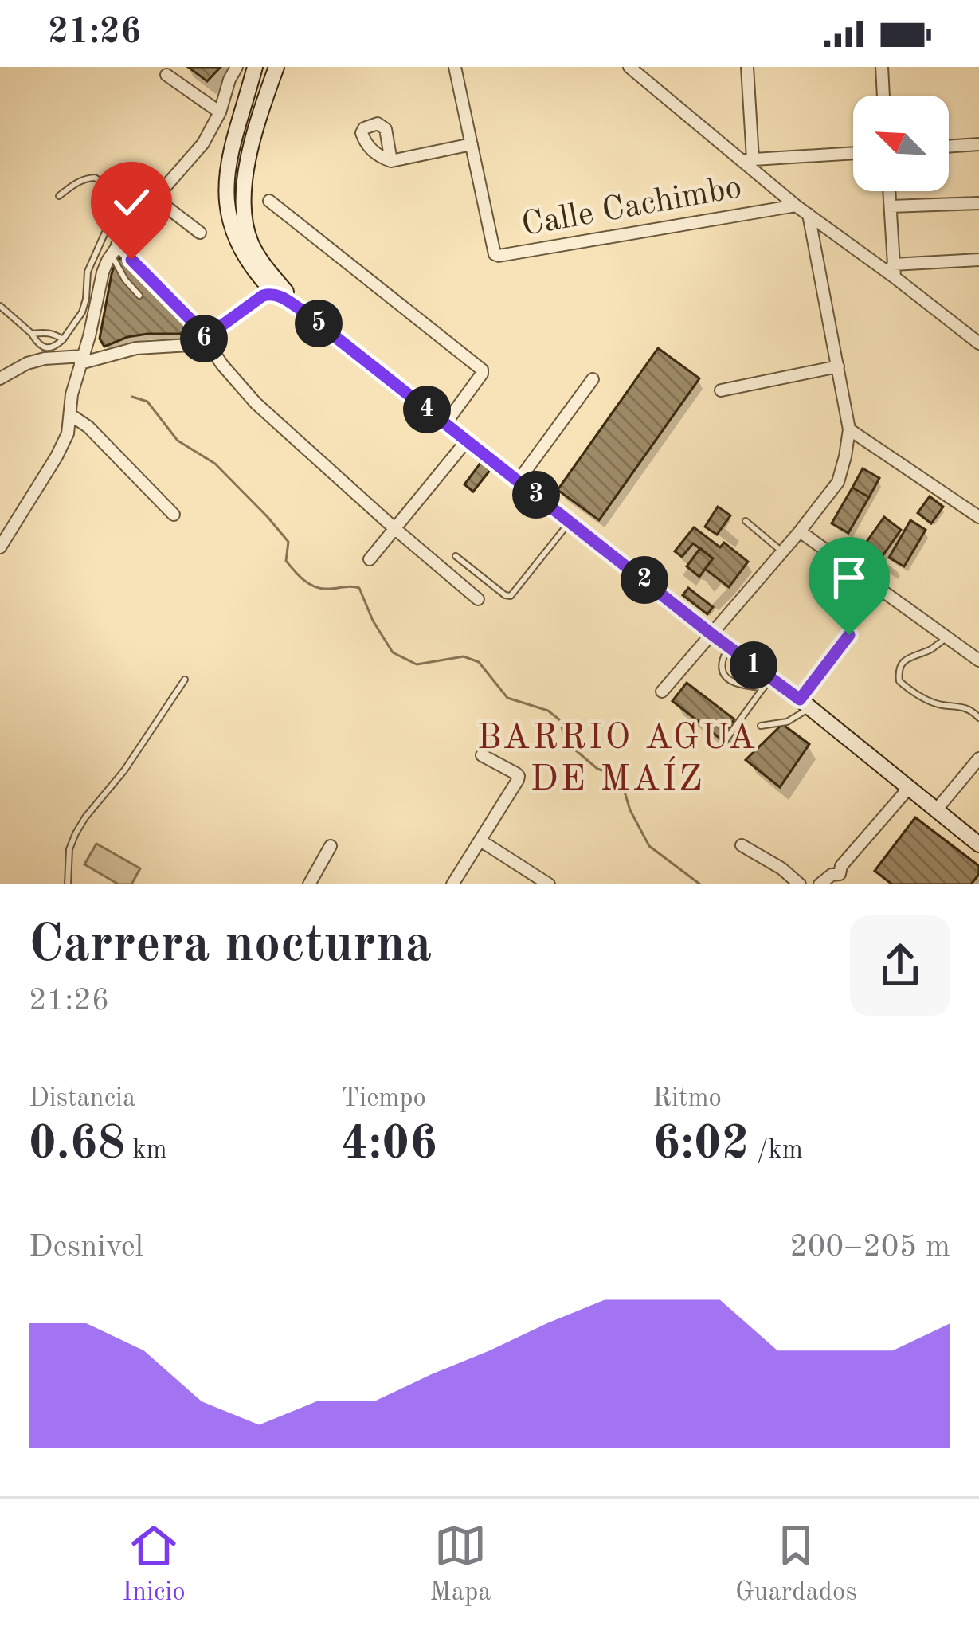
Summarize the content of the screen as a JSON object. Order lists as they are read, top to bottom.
{
  "streets": {
    "street": ["Calle Cachimbo"]
  },
  "districts": ["BARRIO AGUA DE MAÍZ"],
  "north": "top left",
  "page": {
    "status": "21:26",
    "pins": [
      "5",
      "6",
      "4",
      "3",
      "2",
      "1"
    ],
    "heading": ["Carrera nocturna", "21:26"],
    "stats": [
      ["Distancia", "0.68 km"],
      ["Tiempo", "4:06"],
      ["Ritmo", "6:02 /km"]
    ],
    "chart": ["Desnivel", "200–205 m"],
    "tabs": ["Inicio", "Mapa", "Guardados"]
  }
}
